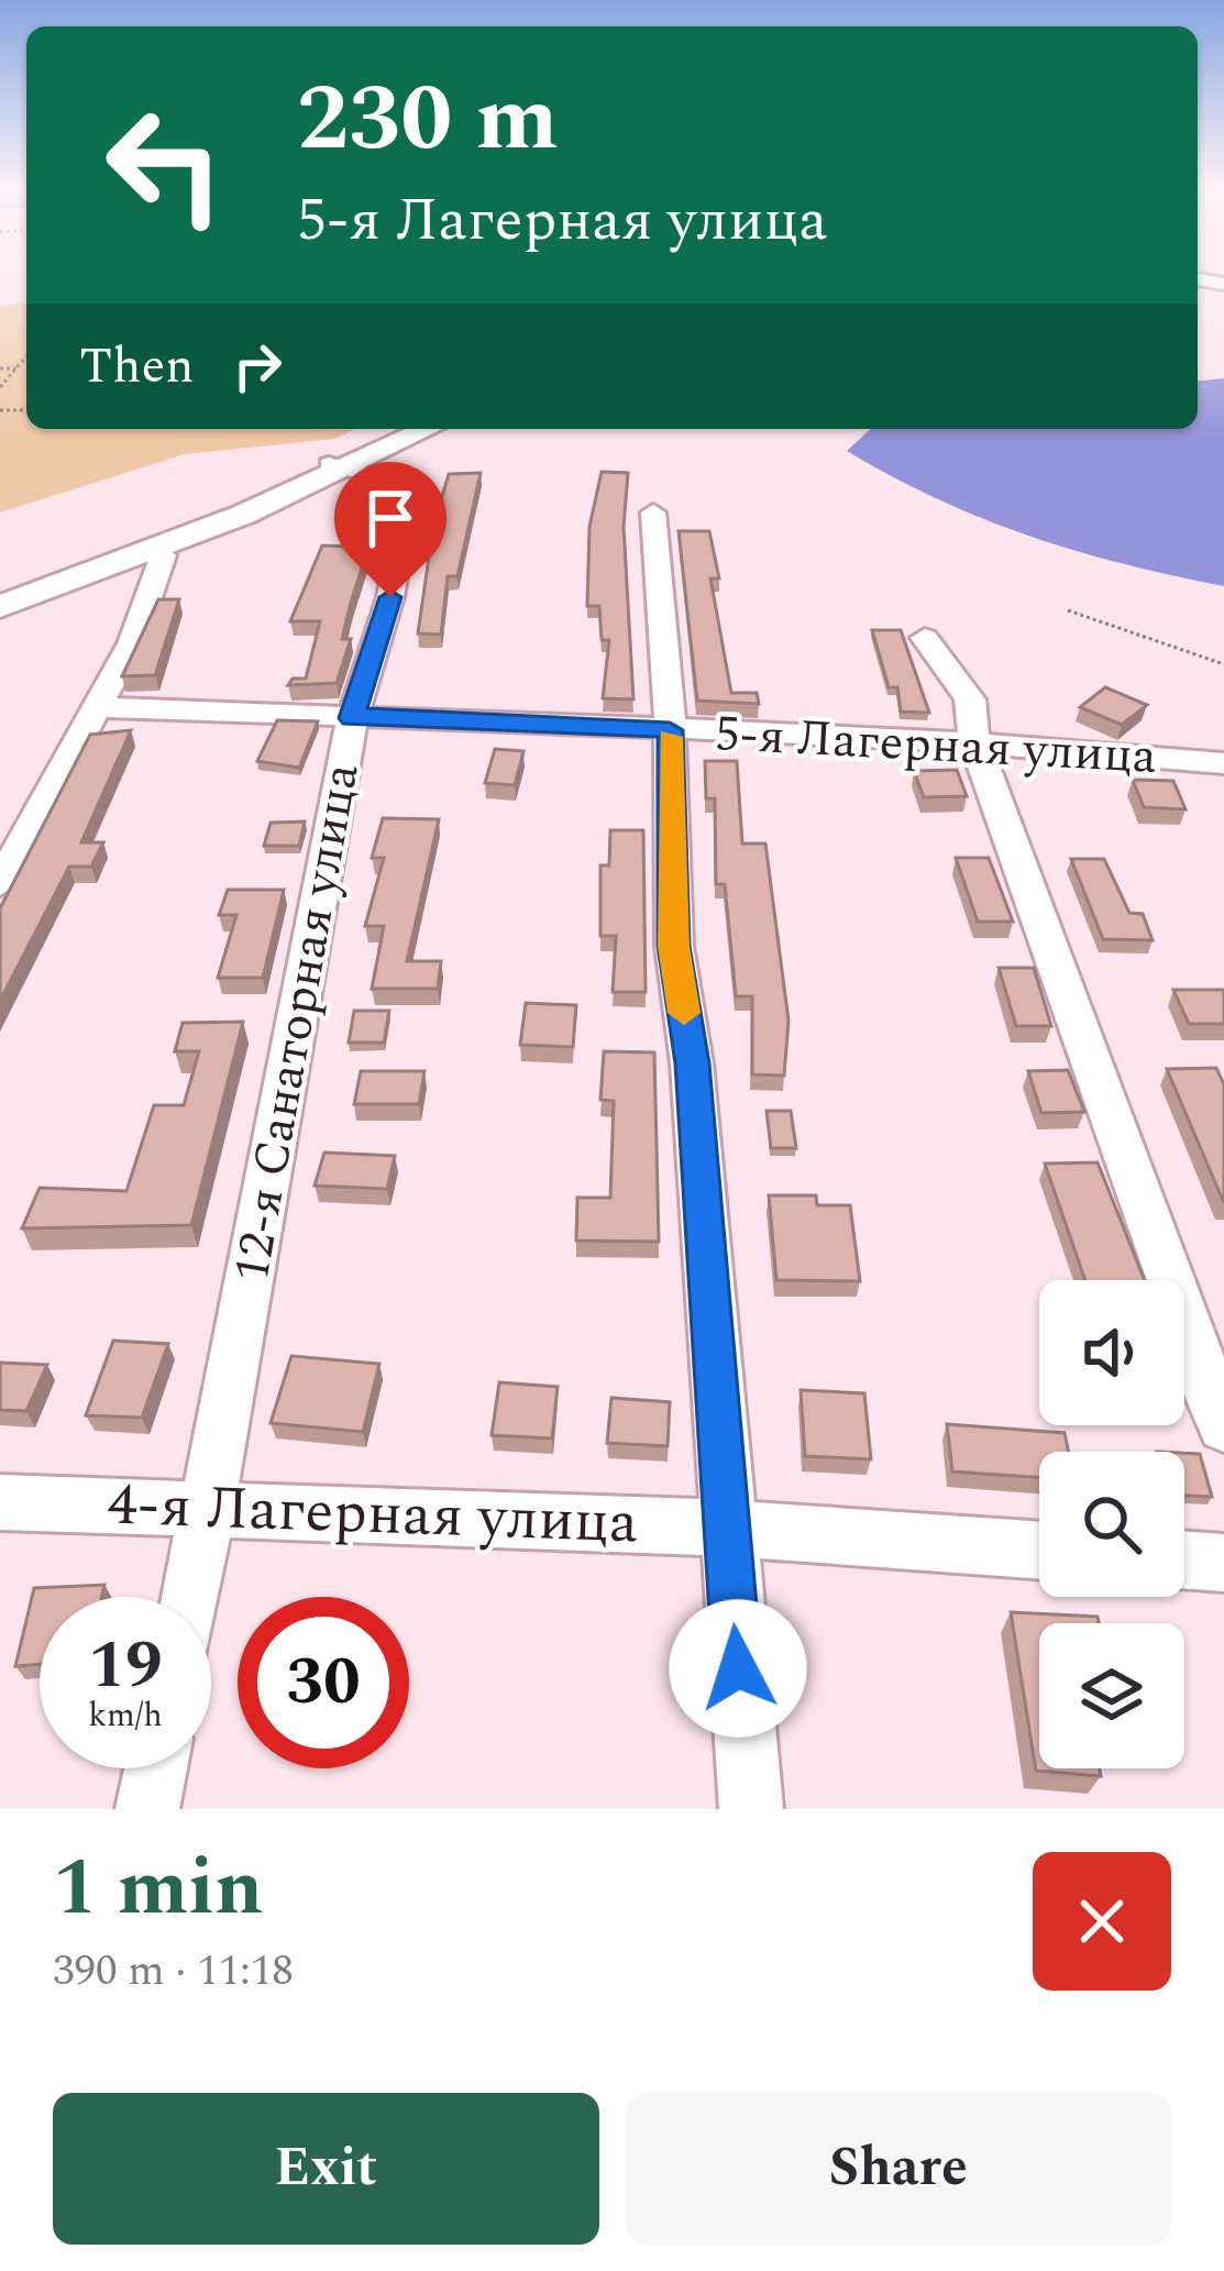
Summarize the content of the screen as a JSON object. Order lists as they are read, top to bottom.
{
  "streets": {
    "street": ["5-я Лагерная улица", "12-я Санаторная улица", "4-я Лагерная улица"]
  },
  "crossings": [
    ["5-я Лагерная улица", "12-я Санаторная улица"],
    ["12-я Санаторная улица", "4-я Лагерная улица"]
  ],
  "page": {
    "turn": ["230 m", "5-я Лагерная улица"],
    "then": "Then",
    "speed": "19 km/h",
    "limit": "30",
    "heading": ["1 min", "390 m · 11:18"],
    "buttons": ["Exit", "Share"]
  }
}
